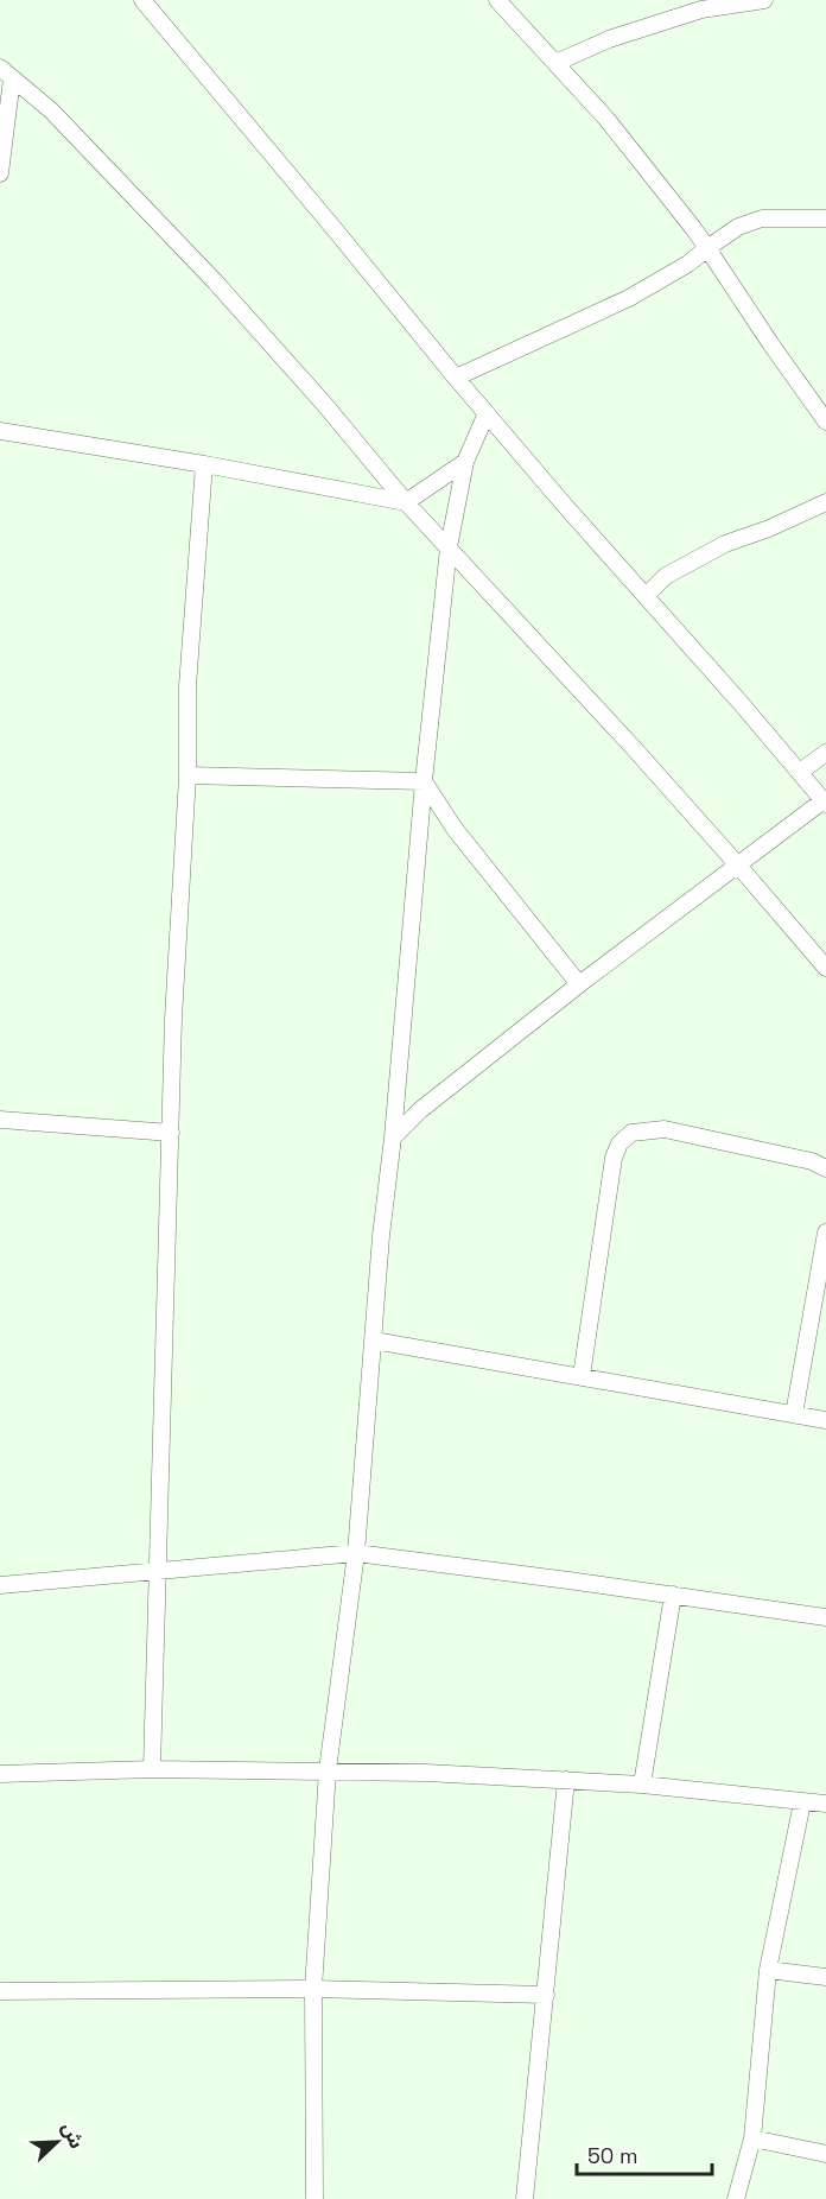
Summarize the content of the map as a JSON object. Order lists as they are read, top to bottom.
{
  "scale_bar": "50 m",
  "north": "top right"
}
